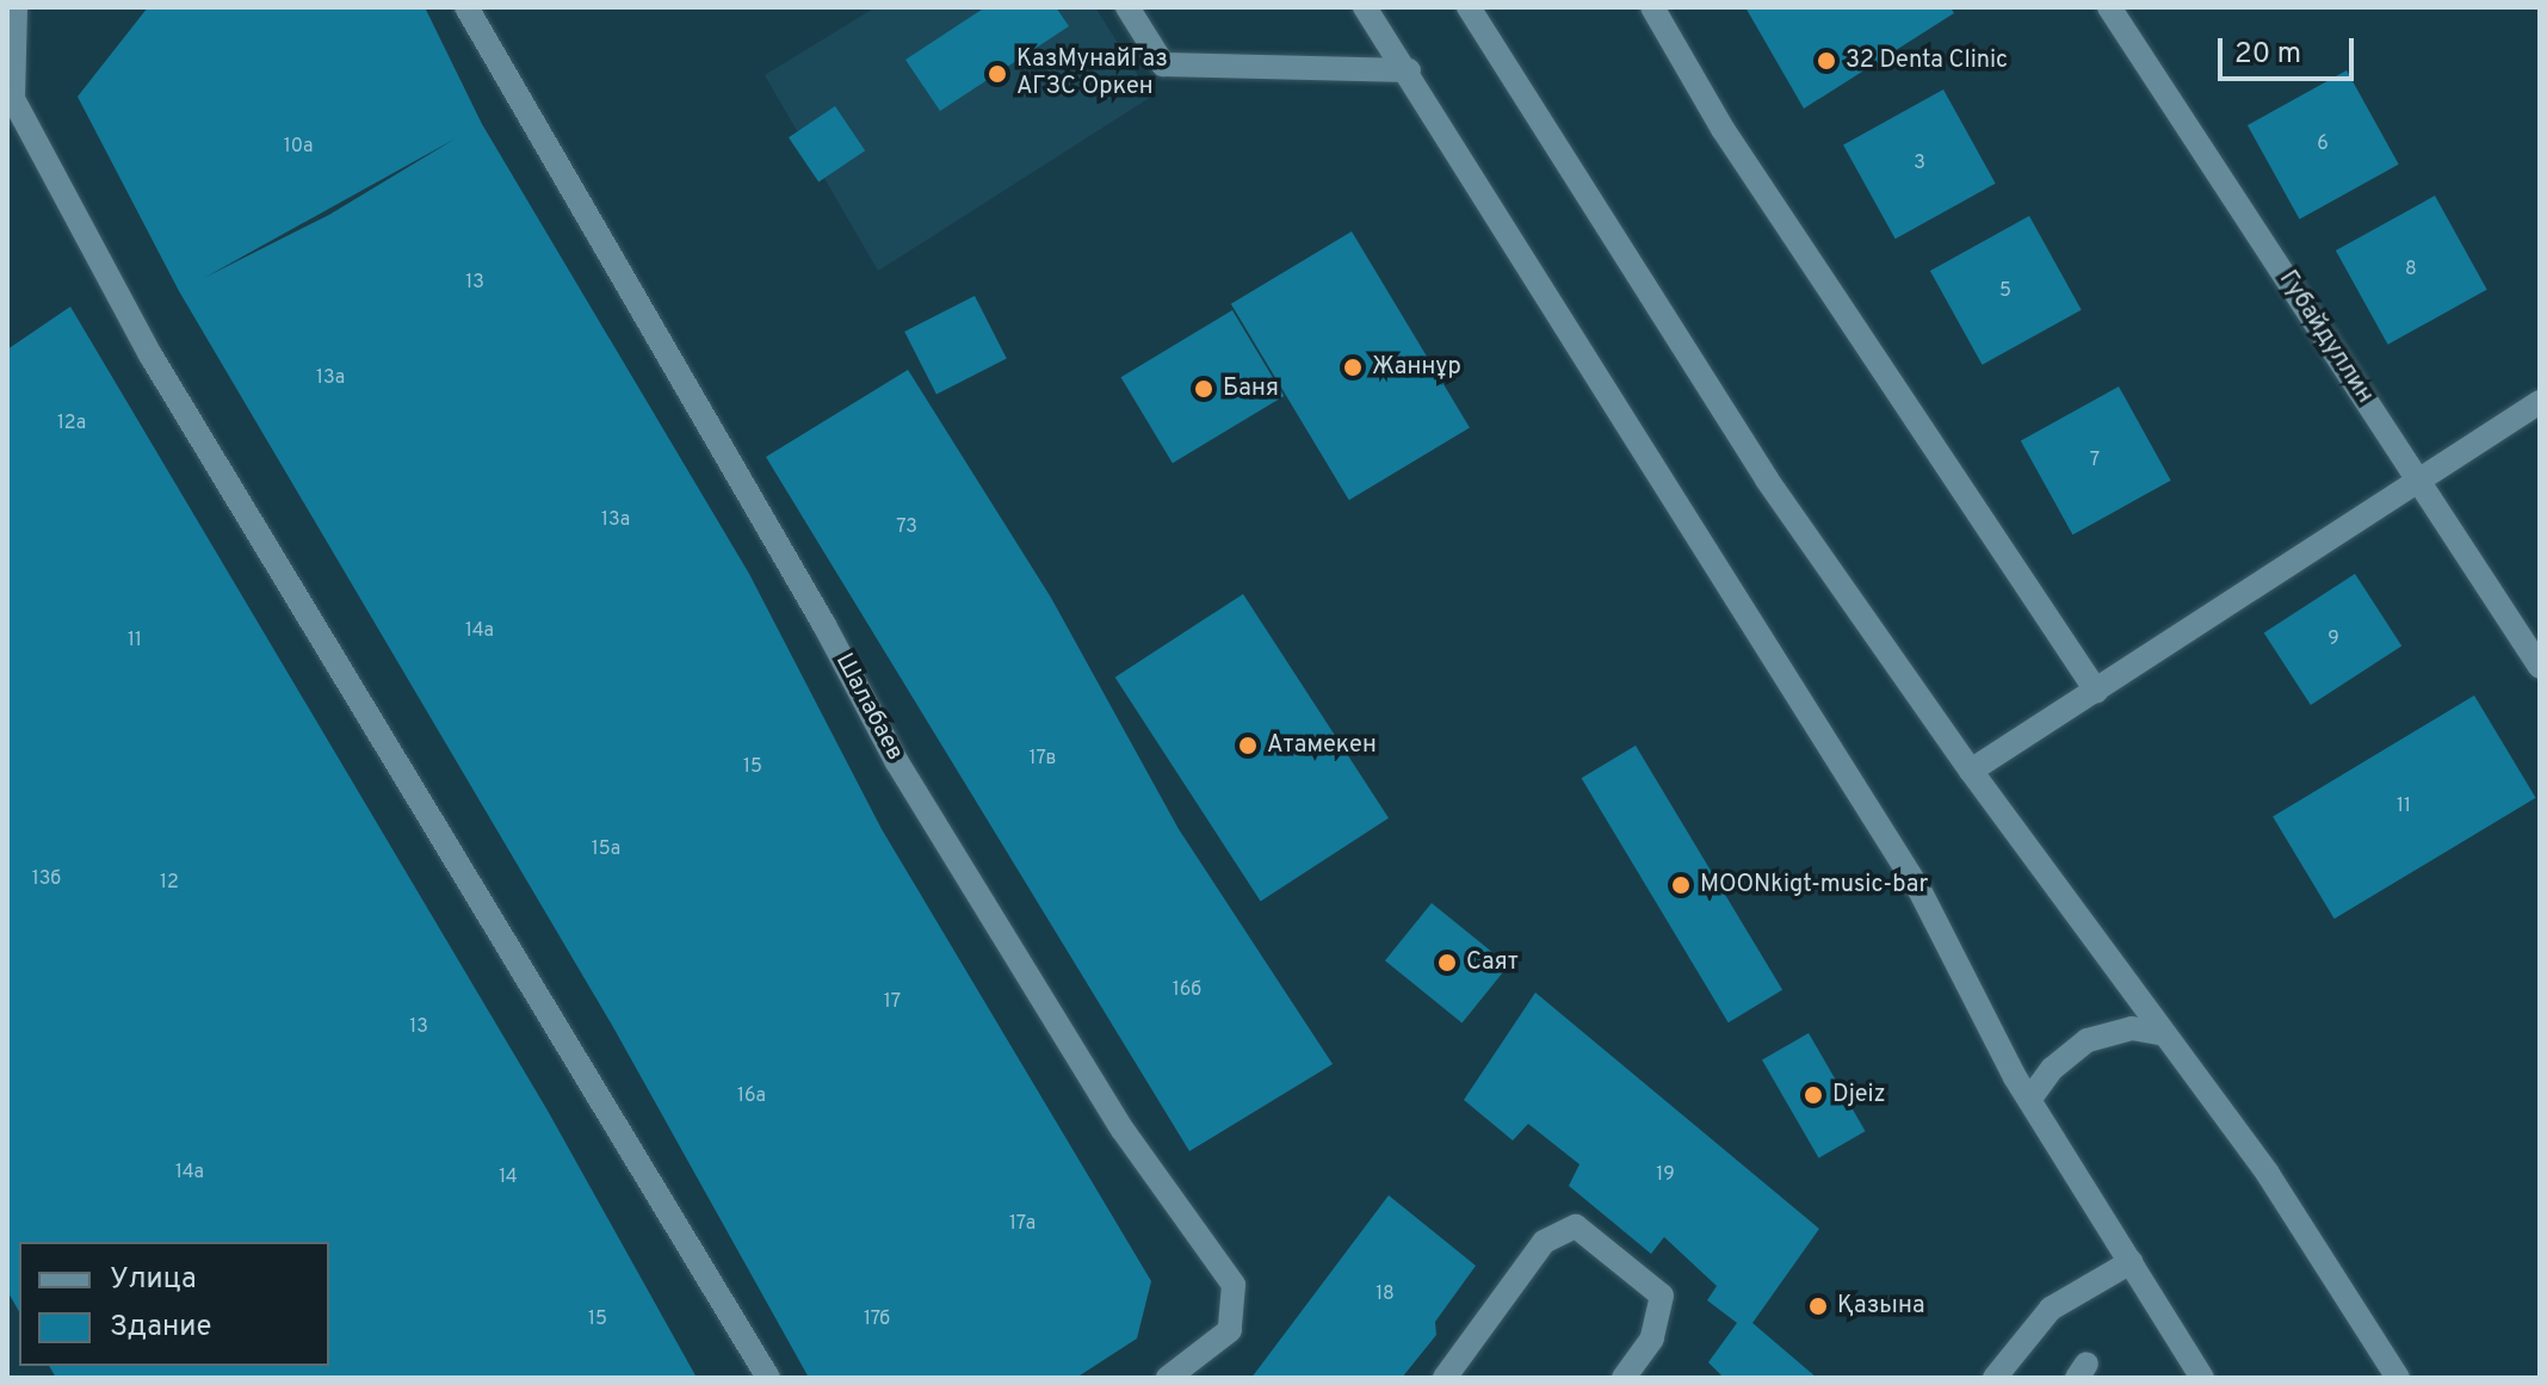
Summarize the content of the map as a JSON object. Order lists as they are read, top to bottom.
{
  "streets": {
    "street": ["Губайдуллин", "Шалабаев"]
  },
  "places": [
    "32 Denta Clinic",
    "КазМунайГаз АГЗС Оркен",
    "Жаннұр",
    "Баня",
    "Атамекен",
    "MOONkigt-music-bar",
    "Саят",
    "Djeiz",
    "Қазына"
  ],
  "house_numbers": [
    "6",
    "10а",
    "3",
    "8",
    "13",
    "5",
    "13а",
    "12а",
    "7",
    "13а",
    "73",
    "14а",
    "9",
    "11",
    "17в",
    "15",
    "11",
    "15а",
    "13б",
    "12",
    "16б",
    "17",
    "13",
    "16а",
    "14а",
    "19",
    "14",
    "17а",
    "18",
    "15",
    "17б"
  ],
  "legend": ["Улица", "Здание"],
  "scale_bar": "20 m"
}
